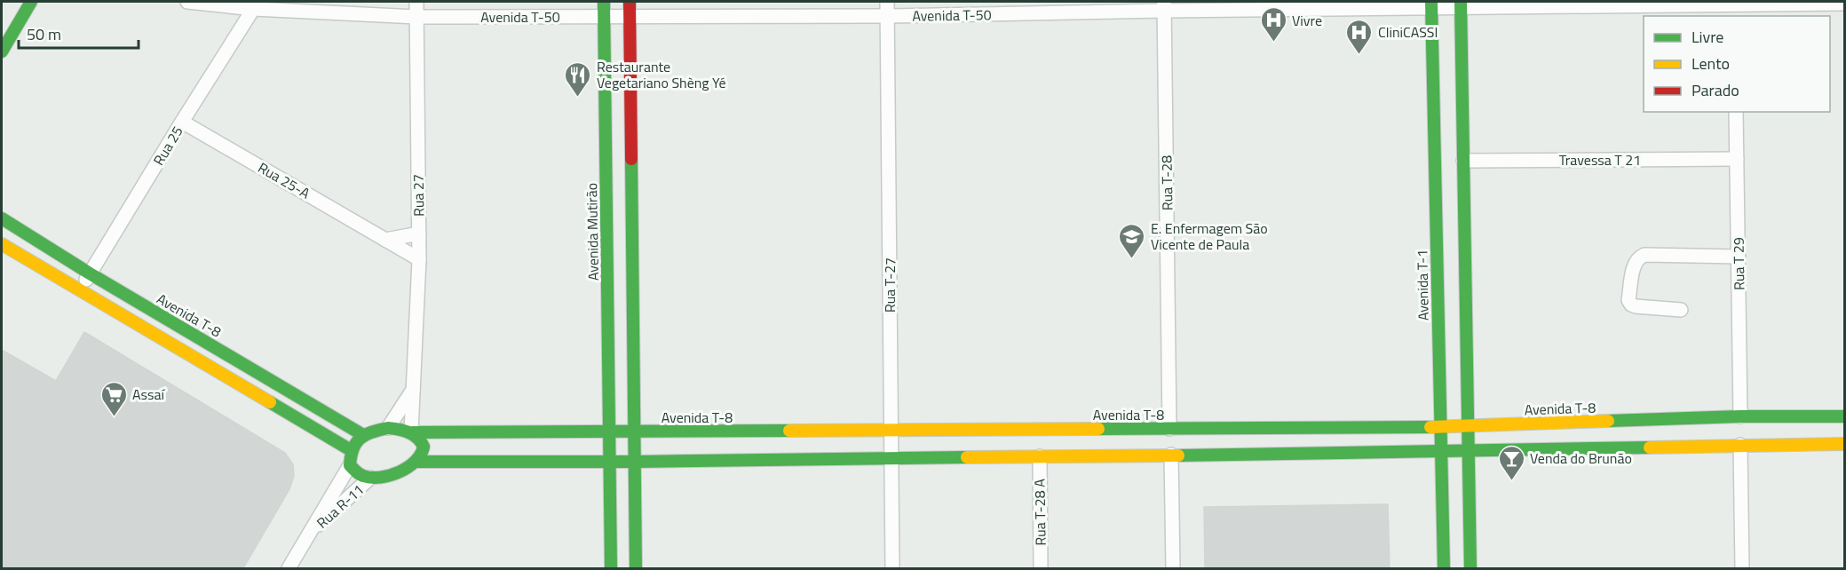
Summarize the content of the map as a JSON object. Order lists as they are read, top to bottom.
{
  "streets": {
    "street": [
      "Avenida T-50",
      "Rua 25",
      "Travessa T 21",
      "Rua 25-A",
      "Rua T-28",
      "Rua 27",
      "Avenida Mutirão",
      "Rua T 29",
      "Rua T-27",
      "Avenida T-1",
      "Avenida T-8",
      "Rua R-11",
      "Rua T-28 A"
    ]
  },
  "crossings": [
    ["Avenida T-50", "Rua 25"],
    ["Avenida T-50", "Rua T-28"],
    ["Avenida T-50", "Rua 27"],
    ["Avenida T-50", "Avenida Mutirão"],
    ["Avenida T-50", "Rua T-27"],
    ["Avenida T-50", "Avenida T-1"],
    ["Rua 25", "Rua 25-A"],
    ["Rua 25", "Avenida T-8"],
    ["Travessa T 21", "Rua T 29"],
    ["Rua 25-A", "Rua 27"],
    ["Rua T-28", "Avenida T-8"],
    ["Rua 27", "Avenida T-8"],
    ["Rua 27", "Rua R-11"],
    ["Avenida Mutirão", "Avenida T-8"],
    ["Rua T 29", "Avenida T-8"],
    ["Rua T-27", "Avenida T-8"],
    ["Avenida T-1", "Avenida T-8"],
    ["Avenida T-8", "Rua R-11"]
  ],
  "places": {
    "hospital": ["Vivre", "CliniCASSI"],
    "restaurant": ["Restaurante Vegetariano Shèng Yé"],
    "school or university": ["E. Enfermagem São Vicente de Paula"],
    "supermarket": ["Assaí"],
    "bar": ["Venda do Brunão"]
  },
  "legend": ["Livre", "Lento", "Parado"],
  "scale_bar": "50 m"
}
